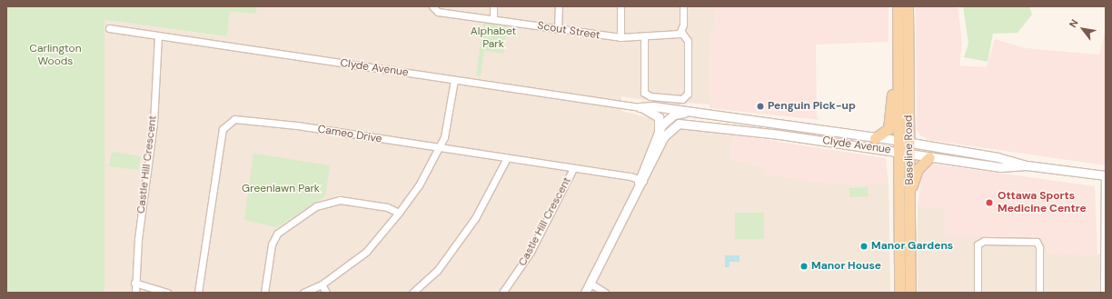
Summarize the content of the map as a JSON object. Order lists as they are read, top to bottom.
{
  "streets": {
    "main road": ["Clyde Avenue", "Baseline Road"],
    "street": ["Scout Street", "Cameo Drive", "Castle Hill Crescent"]
  },
  "crossings": [
    ["Clyde Avenue", "Cameo Drive"],
    ["Clyde Avenue", "Baseline Road"],
    ["Clyde Avenue", "Castle Hill Crescent"],
    ["Cameo Drive", "Castle Hill Crescent"]
  ],
  "parks": ["Alphabet Park", "Carlington Woods", "Greenlawn Park"],
  "places": [
    "Penguin Pick-up",
    "Ottawa Sports Medicine Centre",
    "Manor Gardens",
    "Manor House"
  ],
  "north": "top left"
}
